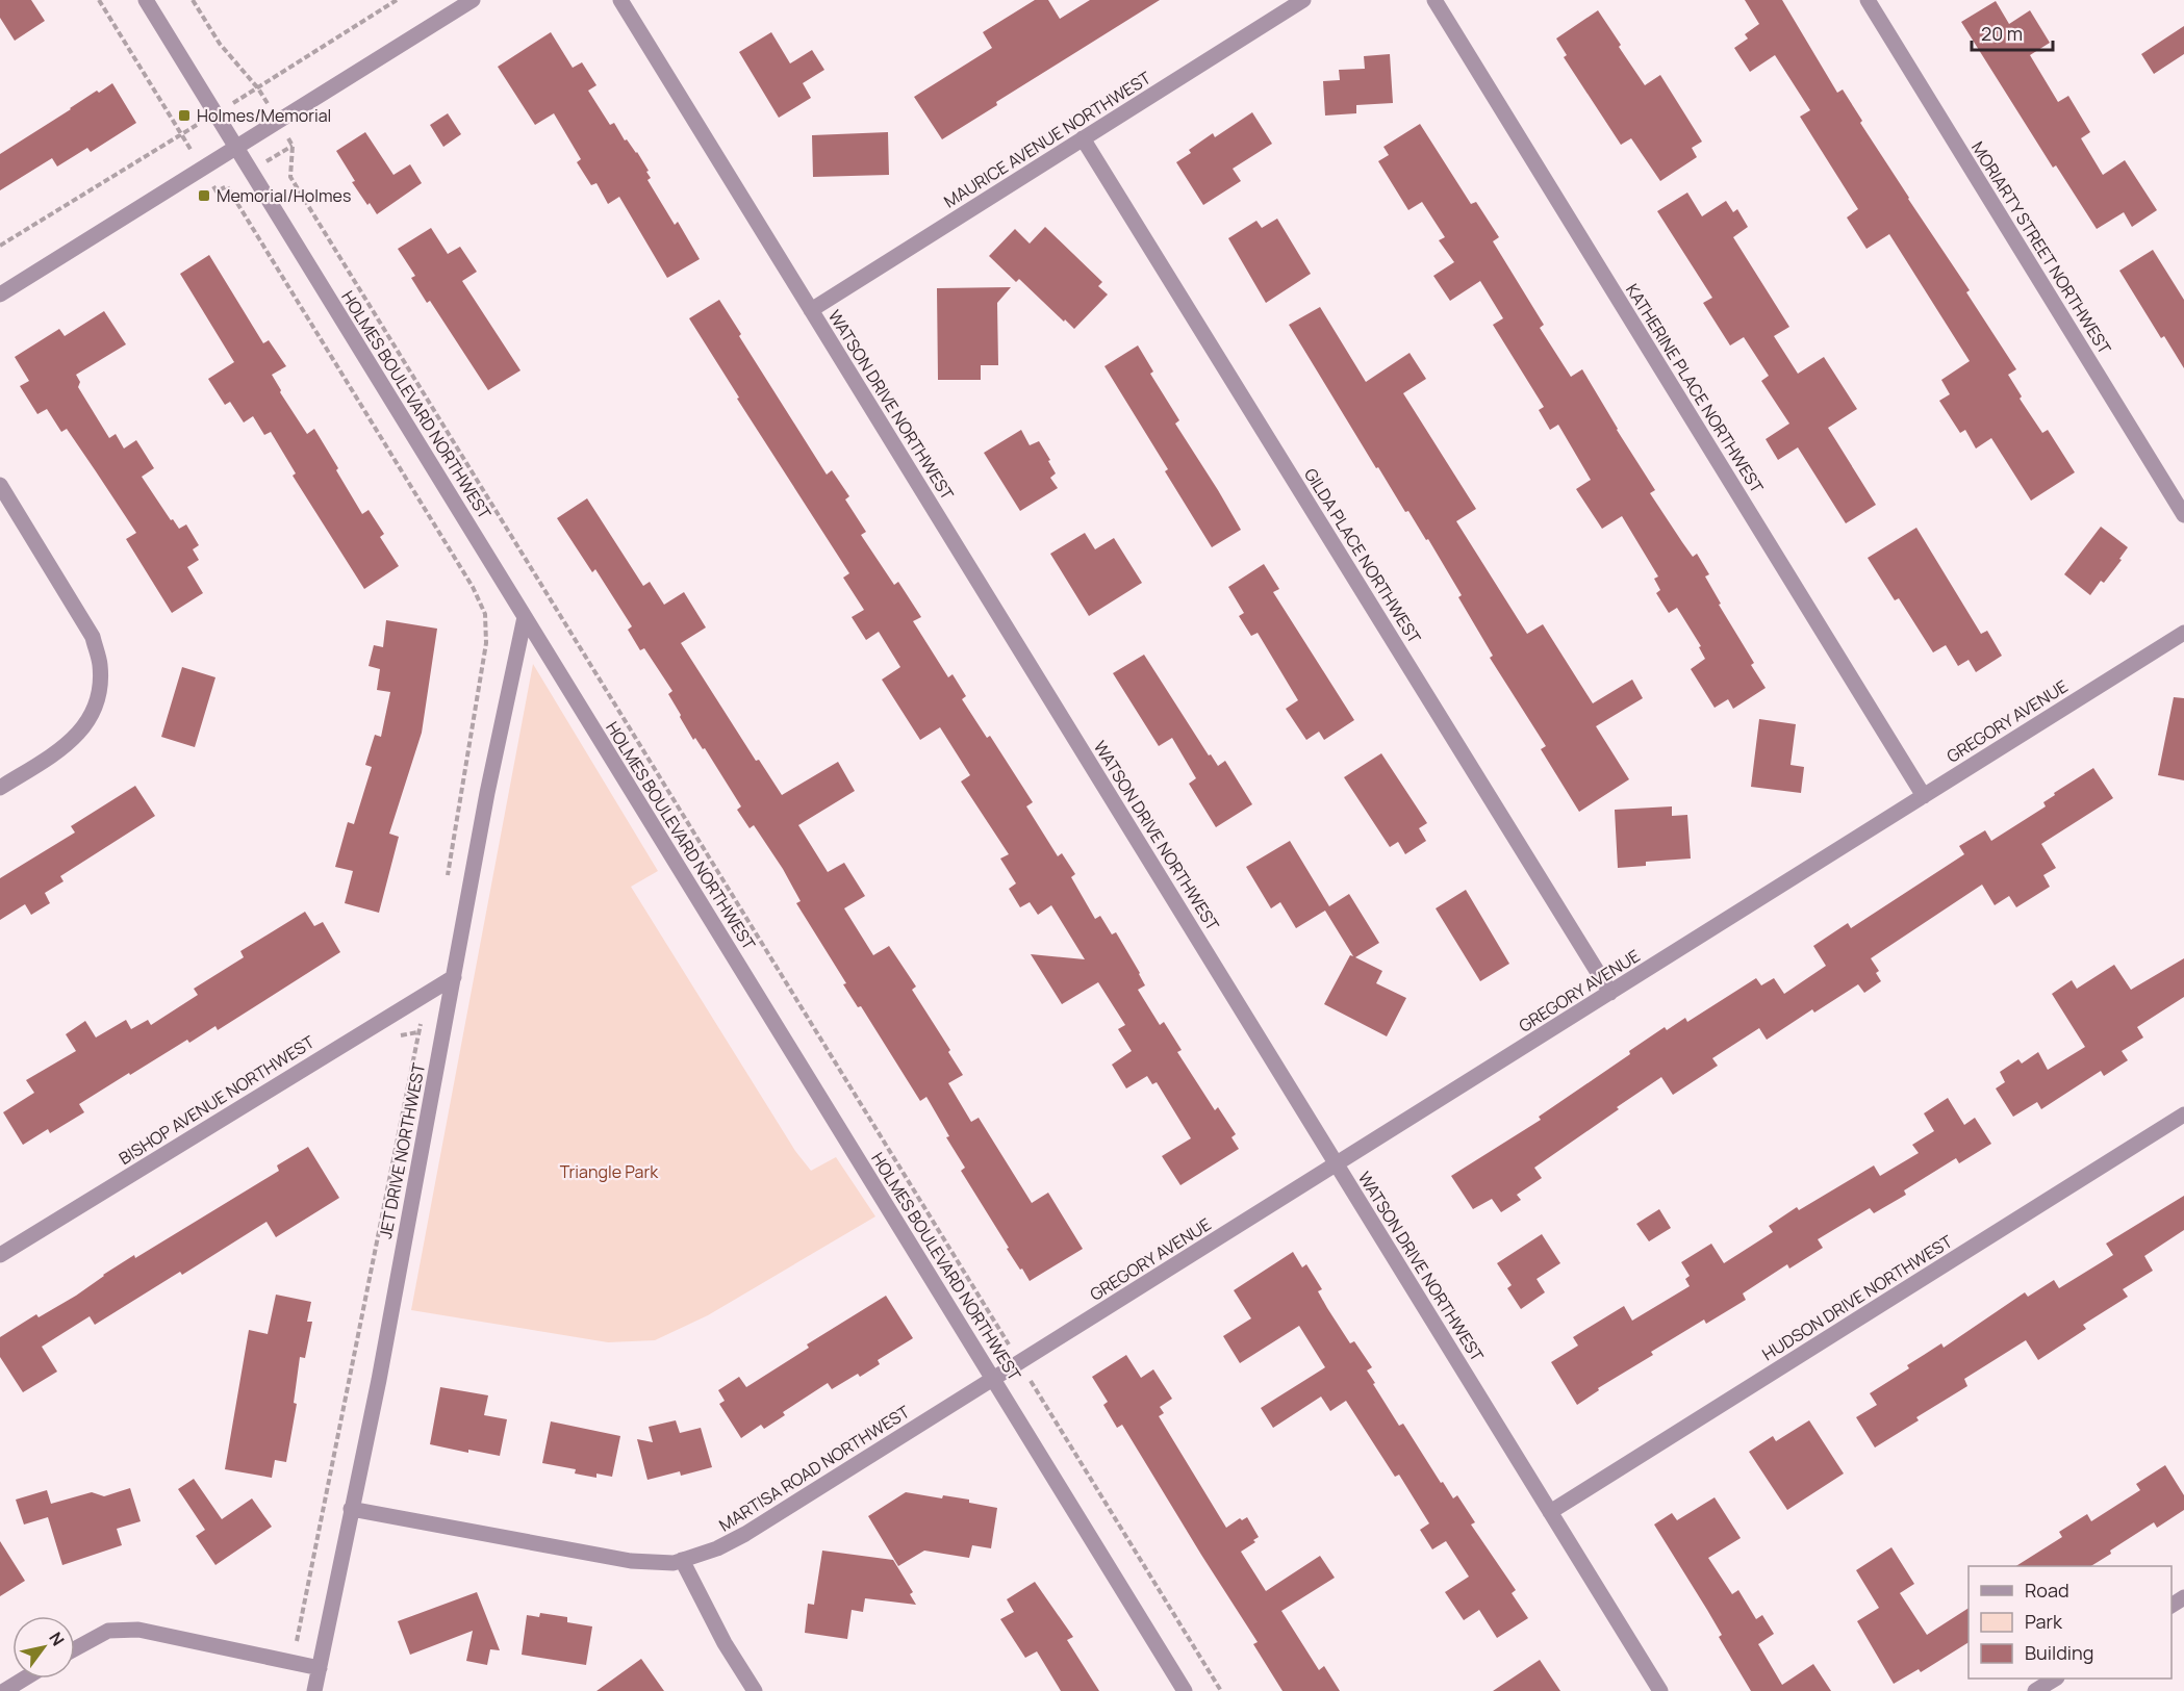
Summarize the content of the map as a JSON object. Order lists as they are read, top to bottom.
{
  "streets": {
    "street": [
      "MAURICE AVENUE NORTHWEST",
      "MORIARTY STREET NORTHWEST",
      "KATHERINE PLACE NORTHWEST",
      "HOLMES BOULEVARD NORTHWEST",
      "WATSON DRIVE NORTHWEST",
      "GILDA PLACE NORTHWEST",
      "GREGORY AVENUE",
      "BISHOP AVENUE NORTHWEST",
      "JET DRIVE NORTHWEST",
      "HUDSON DRIVE NORTHWEST",
      "MARTISA ROAD NORTHWEST"
    ]
  },
  "crossings": [
    ["MAURICE AVENUE NORTHWEST", "WATSON DRIVE NORTHWEST"],
    ["MAURICE AVENUE NORTHWEST", "GILDA PLACE NORTHWEST"],
    ["KATHERINE PLACE NORTHWEST", "GREGORY AVENUE"],
    ["HOLMES BOULEVARD NORTHWEST", "GREGORY AVENUE"],
    ["HOLMES BOULEVARD NORTHWEST", "JET DRIVE NORTHWEST"],
    ["HOLMES BOULEVARD NORTHWEST", "MARTISA ROAD NORTHWEST"],
    ["WATSON DRIVE NORTHWEST", "GREGORY AVENUE"],
    ["WATSON DRIVE NORTHWEST", "HUDSON DRIVE NORTHWEST"],
    ["GILDA PLACE NORTHWEST", "GREGORY AVENUE"],
    ["GREGORY AVENUE", "MARTISA ROAD NORTHWEST"],
    ["BISHOP AVENUE NORTHWEST", "JET DRIVE NORTHWEST"],
    ["JET DRIVE NORTHWEST", "MARTISA ROAD NORTHWEST"]
  ],
  "parks": ["Triangle Park"],
  "places": {
    "transit": ["Holmes/Memorial", "Memorial/Holmes"]
  },
  "legend": ["Road", "Park", "Building"],
  "scale_bar": "20 m",
  "north": "top right"
}
